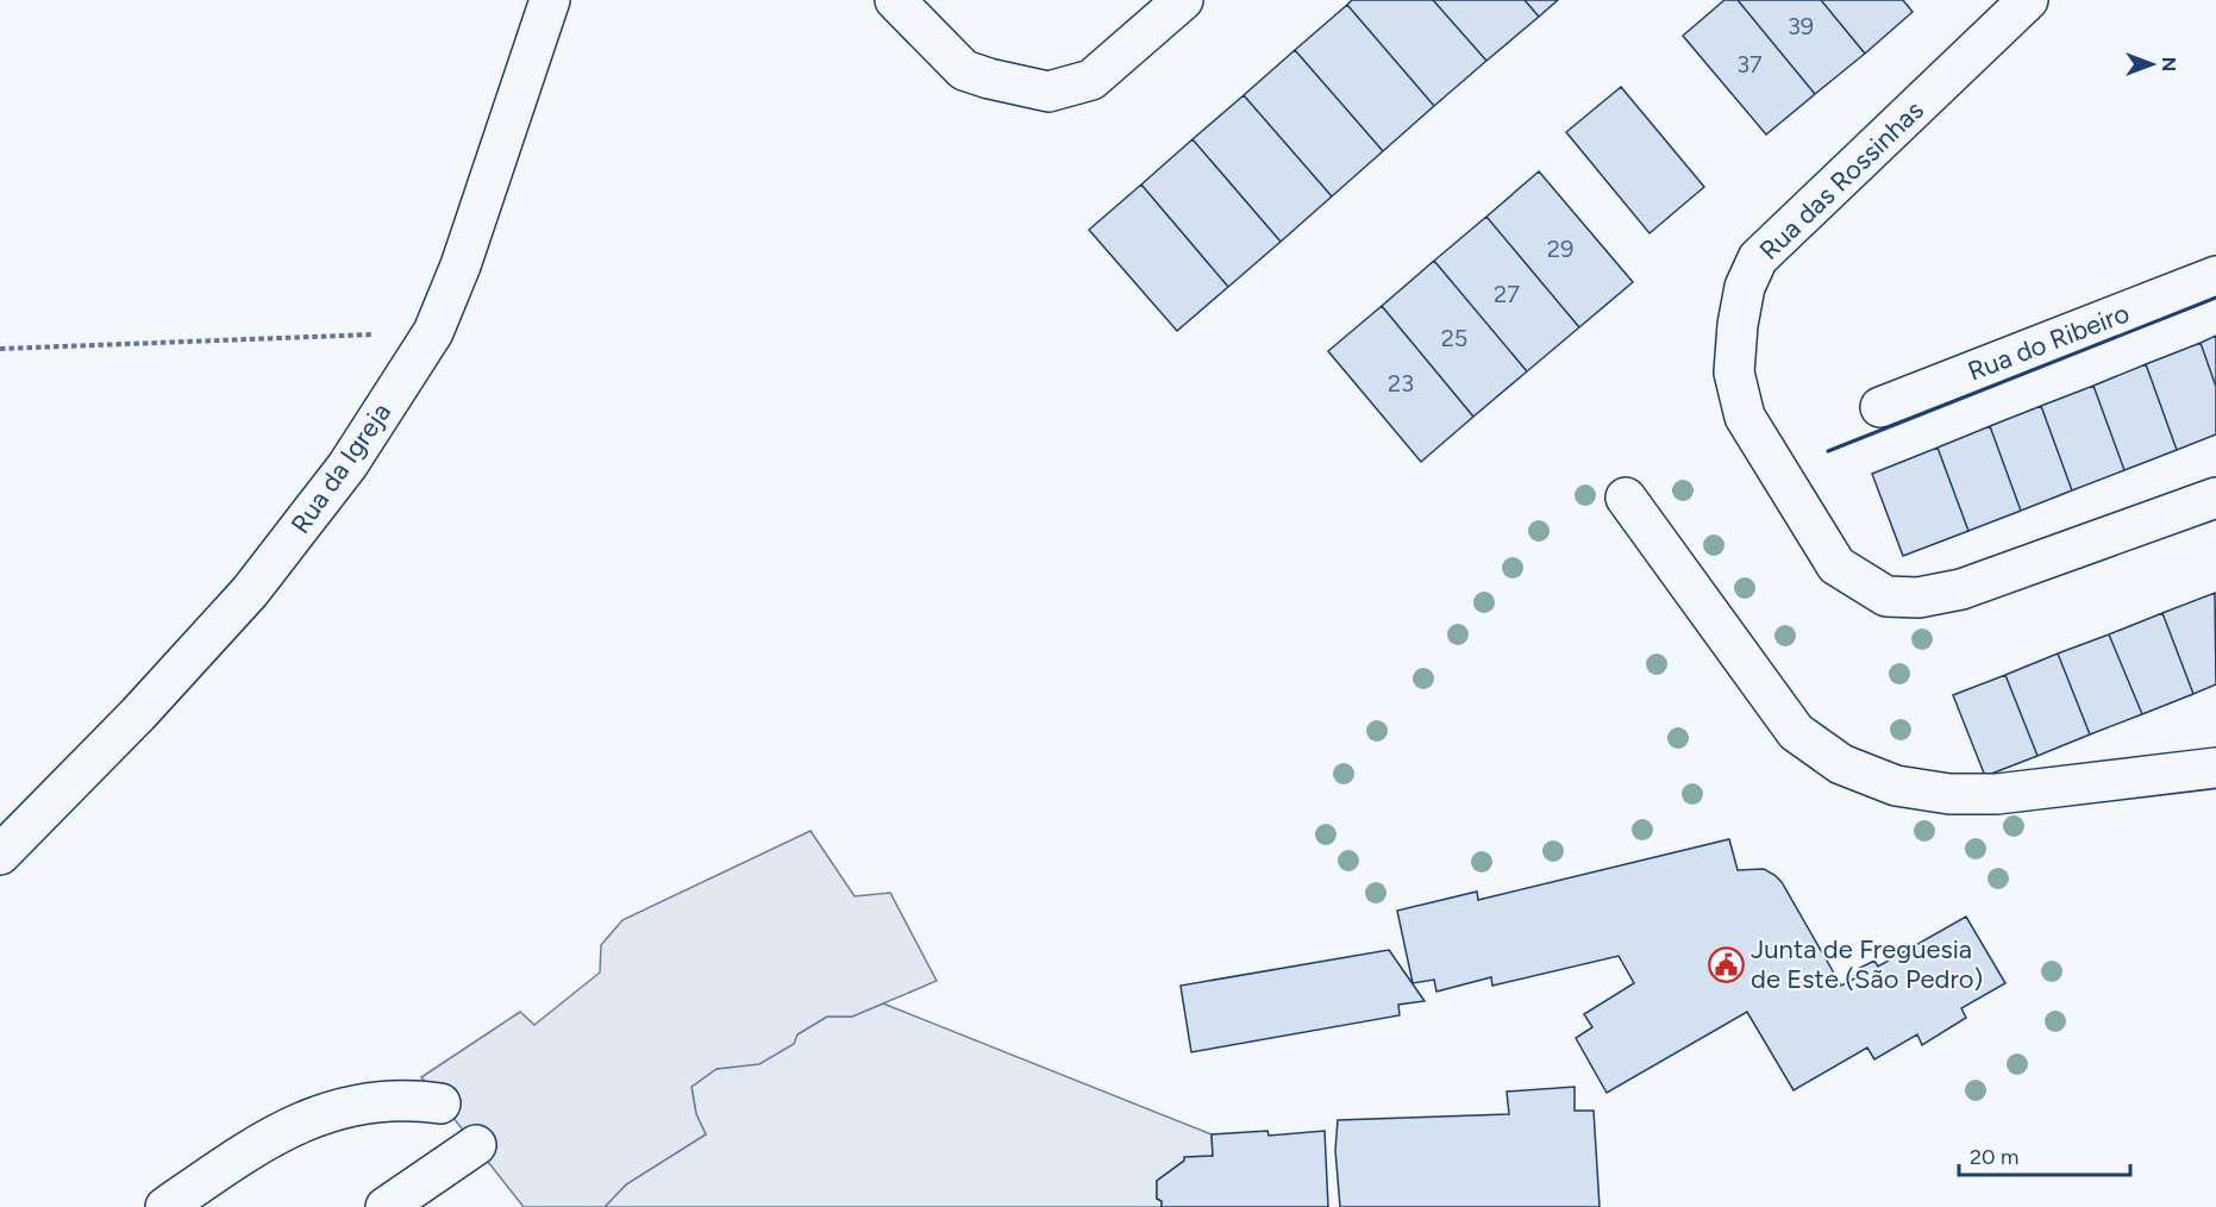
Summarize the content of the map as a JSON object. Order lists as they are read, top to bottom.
{
  "streets": {
    "street": ["Rua das Rossinhas", "Rua do Ribeiro", "Rua da Igreja"]
  },
  "places": {
    "public building": ["Junta de Freguesia de Este (São Pedro)"]
  },
  "house_numbers": [
    "39",
    "37",
    "29",
    "27",
    "25",
    "23"
  ],
  "scale_bar": "20 m",
  "north": "right"
}
